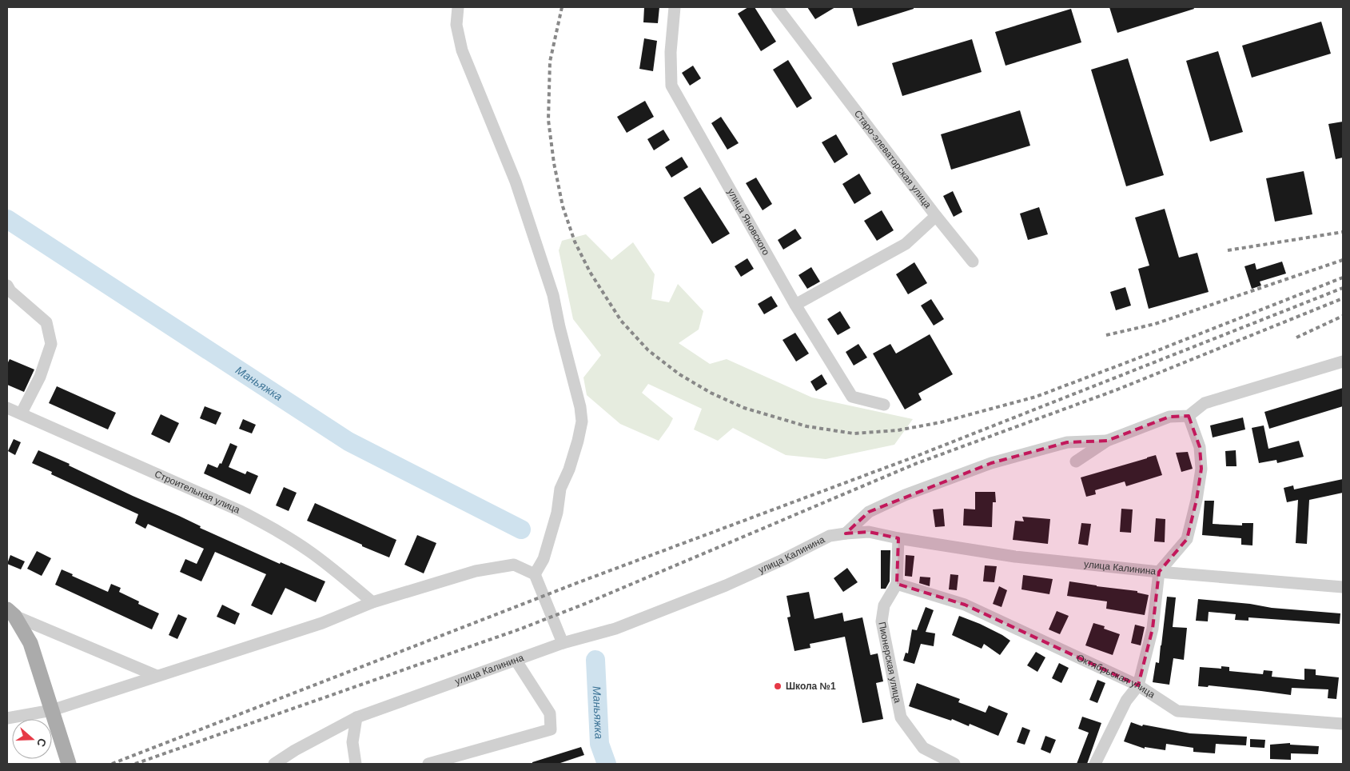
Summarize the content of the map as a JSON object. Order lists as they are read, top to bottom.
{
  "streets": {
    "street": [
      "Старо-элеваторская улица",
      "улица Яновского",
      "Строительная улица",
      "улица Калинина",
      "Пионерская улица",
      "Октябрьская улица"
    ]
  },
  "crossings": [
    ["Старо-элеваторская улица", "улица Яновского"],
    ["улица Калинина", "Пионерская улица"],
    ["Пионерская улица", "Октябрьская улица"]
  ],
  "water": ["Маньяжка"],
  "places": ["Школа №1"],
  "north": "right"
}
